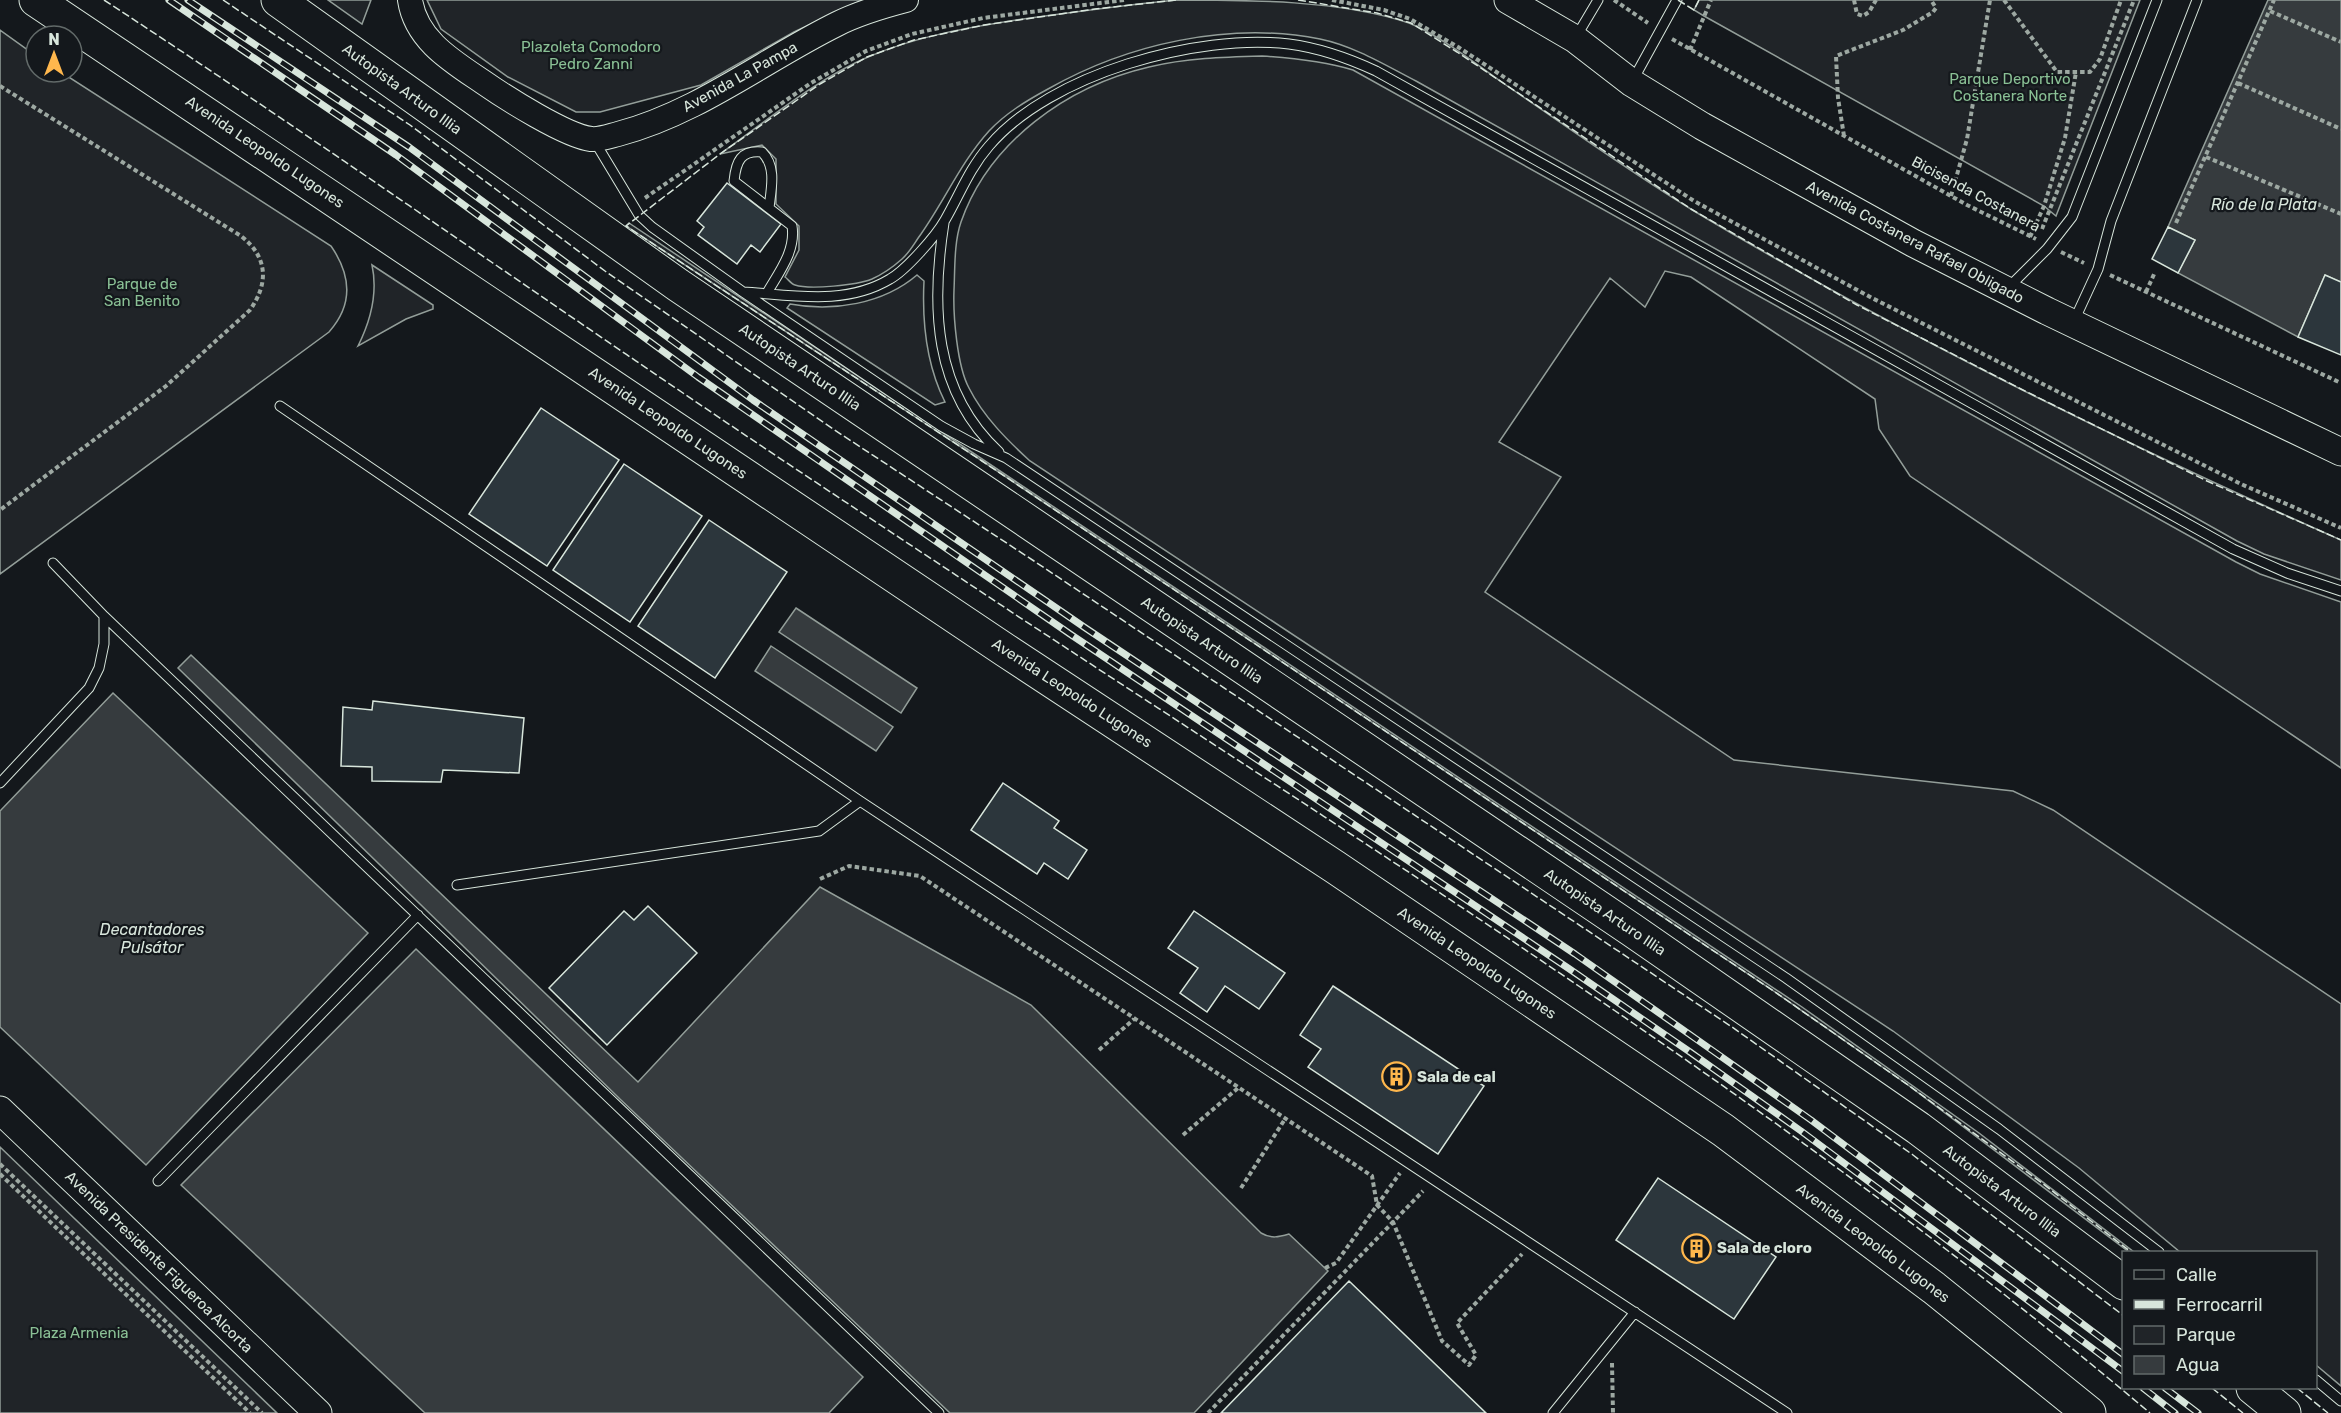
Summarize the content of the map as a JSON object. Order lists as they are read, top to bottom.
{
  "streets": {
    "highway": ["Autopista Arturo Illia", "Avenida Leopoldo Lugones"],
    "main road": ["Avenida Costanera Rafael Obligado", "Avenida Presidente Figueroa Alcorta"],
    "street": ["Avenida La Pampa"],
    "path": ["Bicisenda Costanera"]
  },
  "water": ["Río de la Plata", "Decantadores Pulsátor"],
  "parks": [
    "Plazoleta Comodoro Pedro Zanni",
    "Parque Deportivo Costanera Norte",
    "Parque de San Benito",
    "Plaza Armenia"
  ],
  "places": {
    "building": ["Sala de cal", "Sala de cloro"]
  },
  "legend": [
    "Calle",
    "Ferrocarril",
    "Parque",
    "Agua"
  ],
  "north": "top"
}
